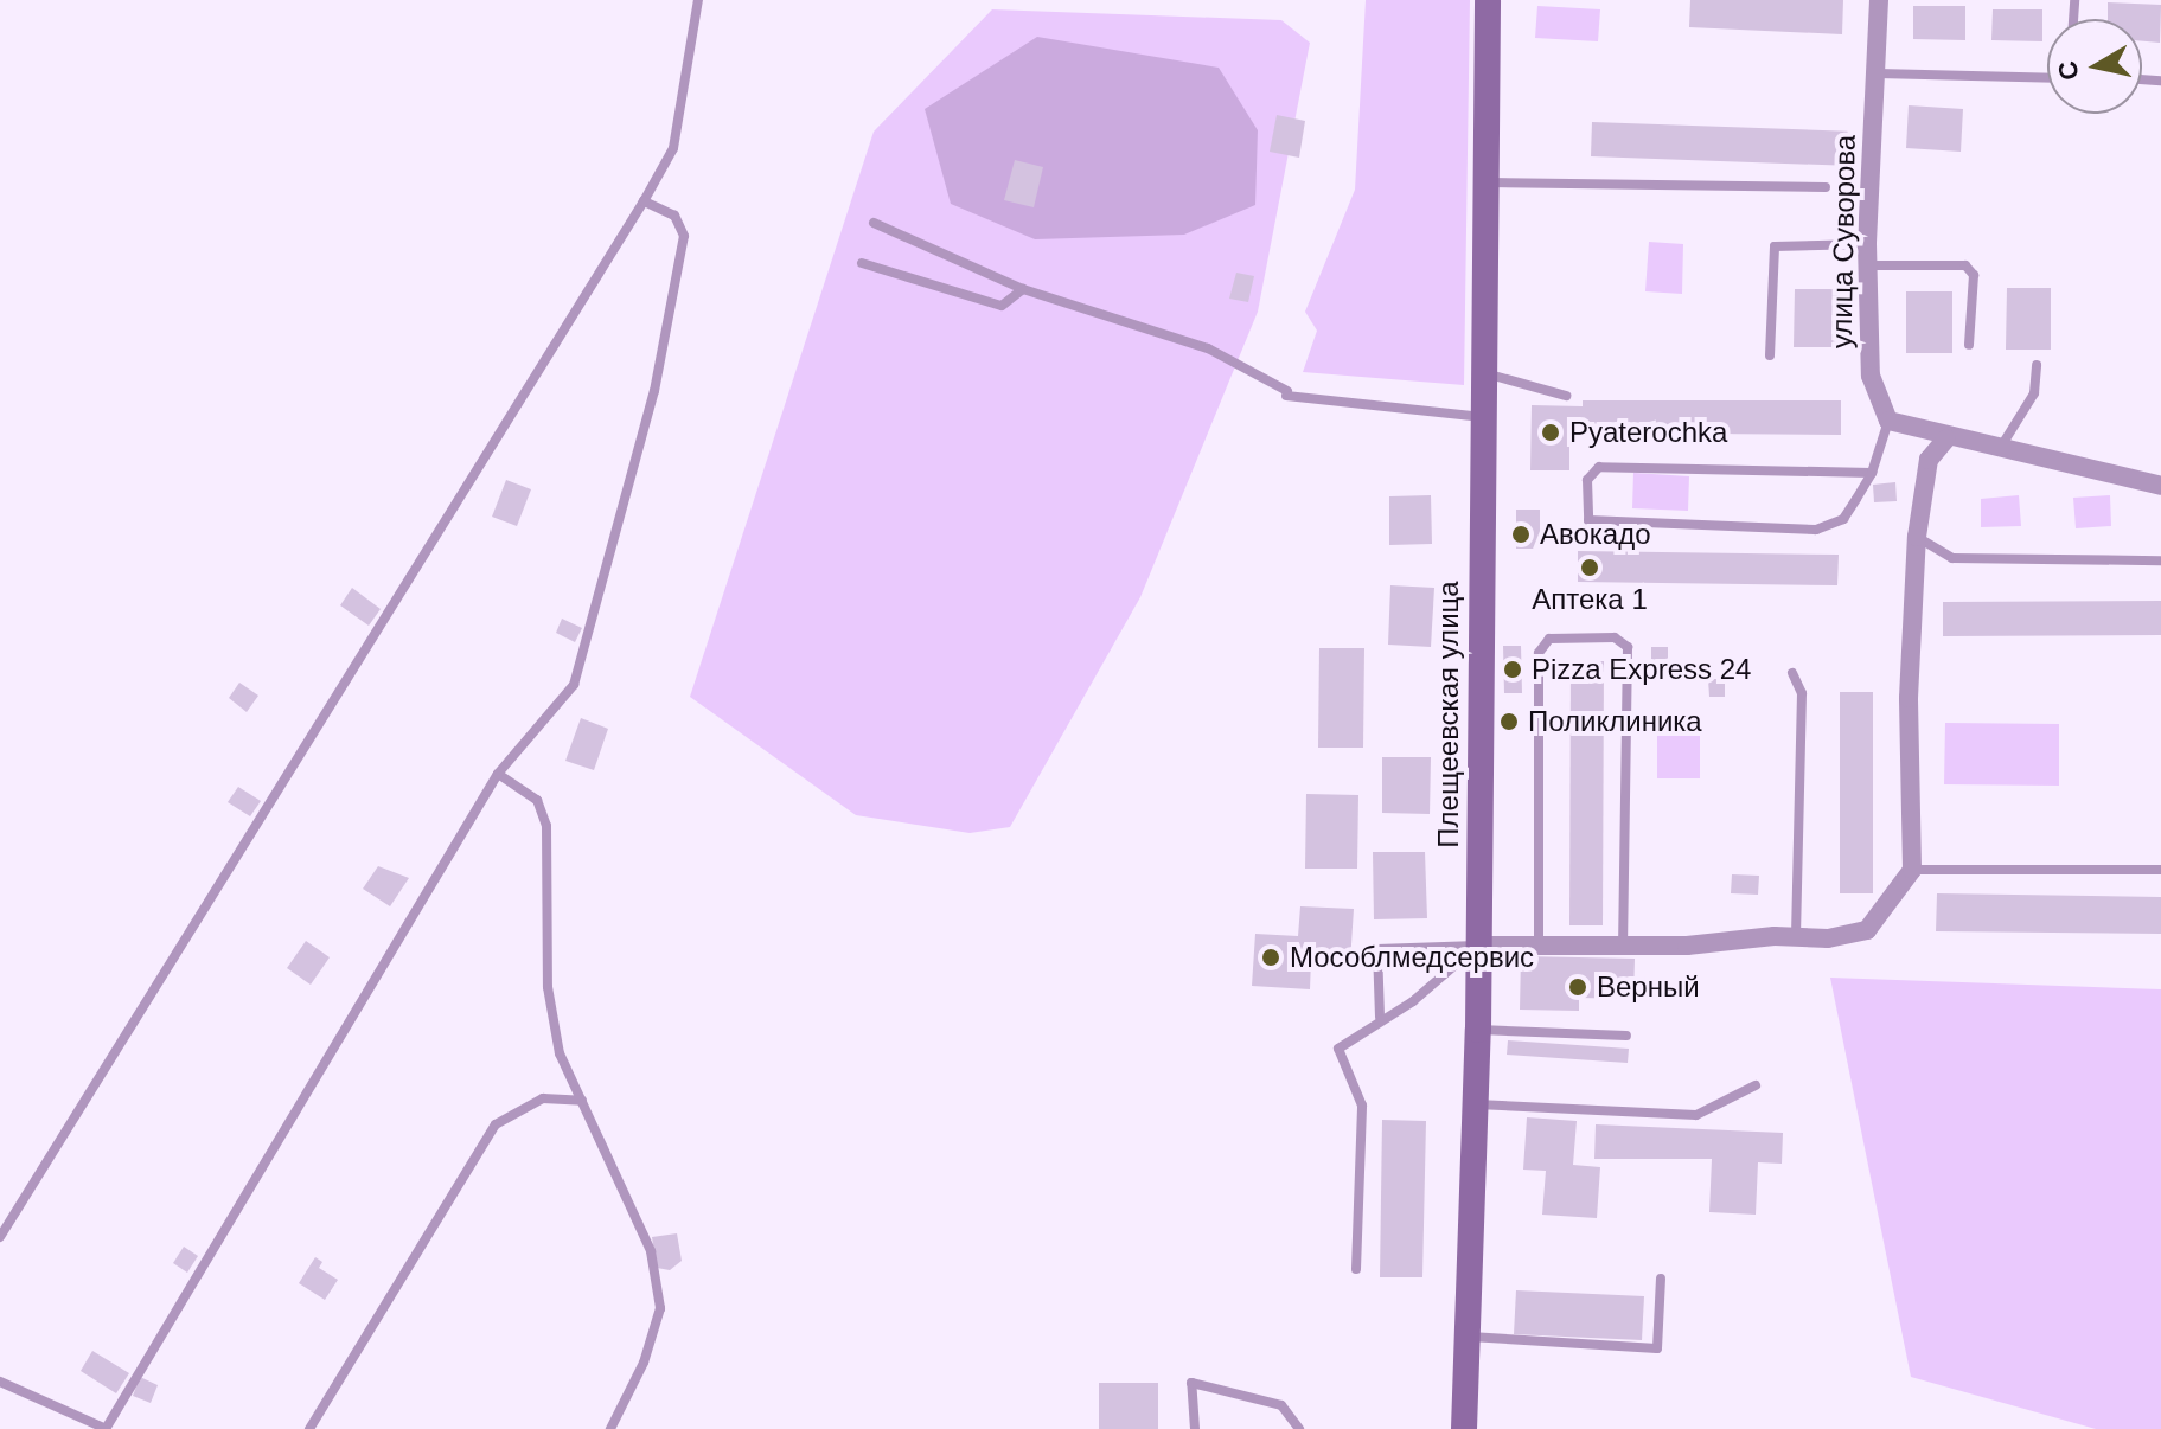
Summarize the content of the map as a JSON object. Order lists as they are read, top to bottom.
{
  "streets": {
    "street": ["улица Суворова", "Плещеевская улица"]
  },
  "places": [
    "Pyaterochka",
    "Авокадо",
    "Аптека 1",
    "Pizza Express 24",
    "Поликлиника",
    "Мособлмедсервис",
    "Верный"
  ],
  "north": "left"
}
